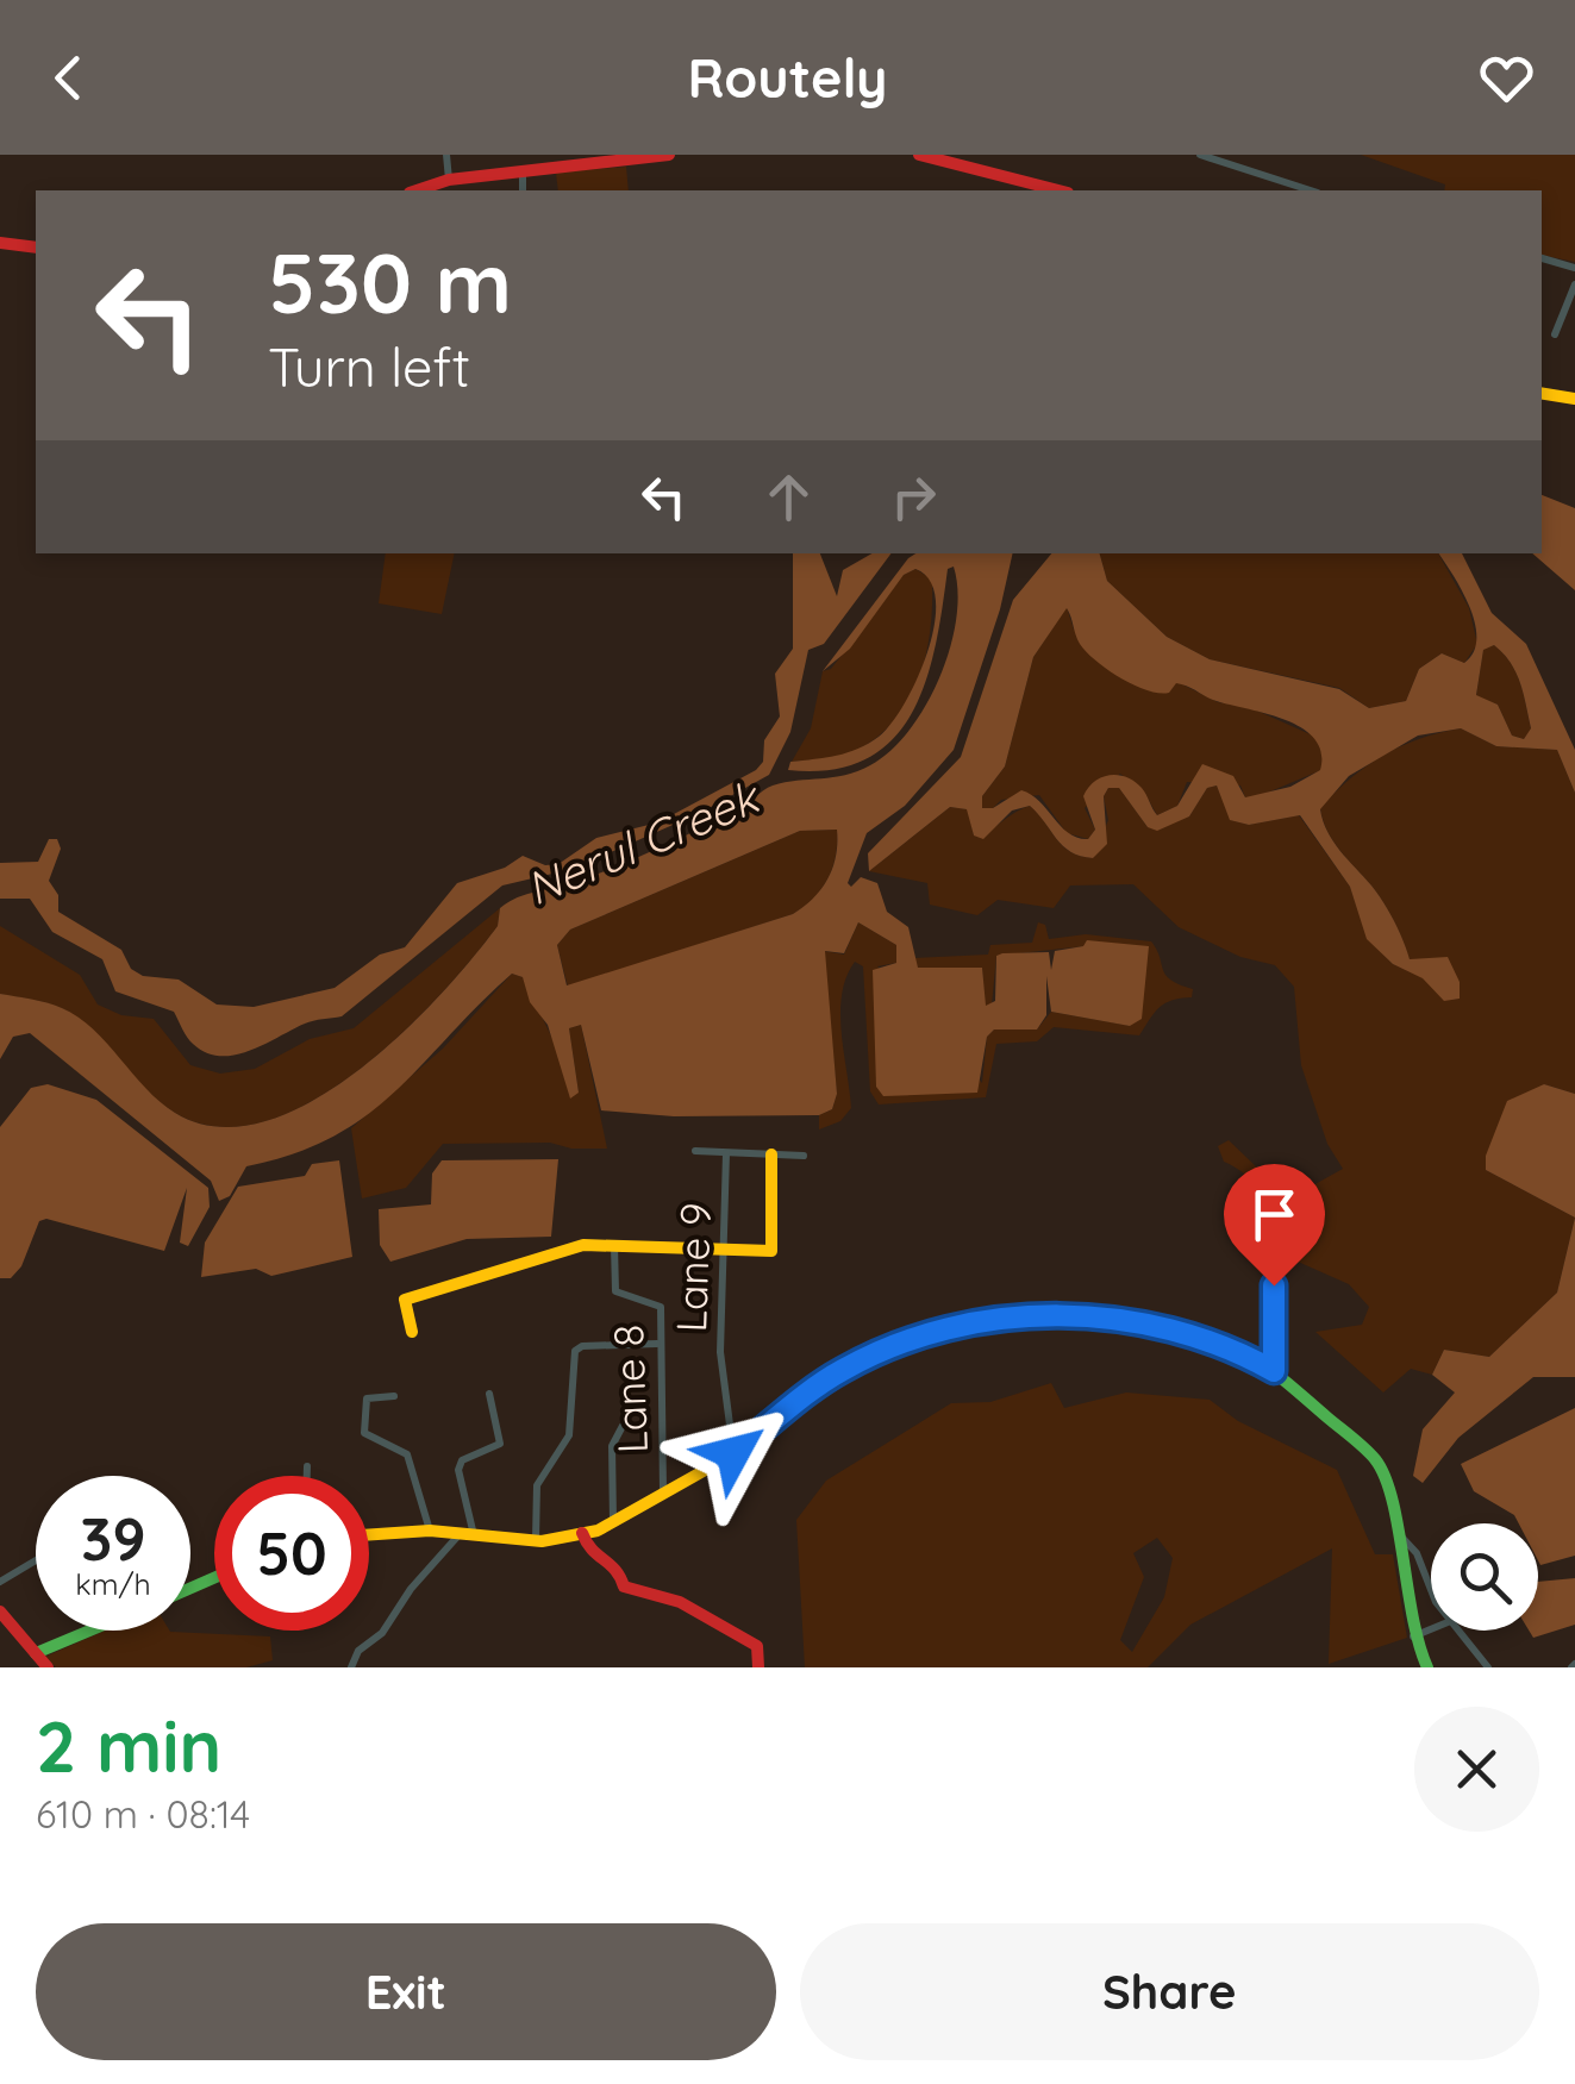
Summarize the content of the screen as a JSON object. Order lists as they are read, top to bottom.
{
  "streets": {
    "street": ["Lane 9", "Lane 8"]
  },
  "water": ["Nerul Creek"],
  "page": {
    "header": "Routely",
    "turn": ["530 m", "Turn left"],
    "speed": "39 km/h",
    "limit": "50",
    "heading": ["2 min", "610 m · 08:14"],
    "buttons": ["Exit", "Share"]
  }
}
